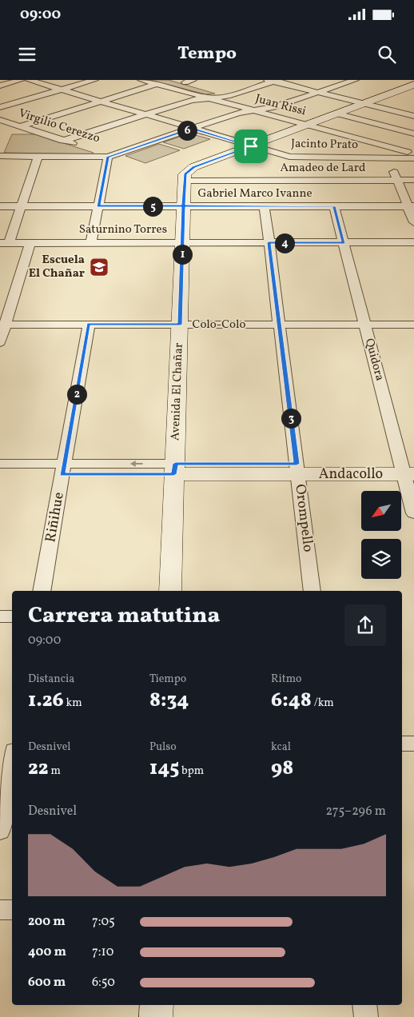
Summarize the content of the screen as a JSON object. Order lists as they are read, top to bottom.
{
  "streets": {
    "street": [
      "Juan Rissi",
      "Virgilio Cerezzo",
      "Jacinto Prato",
      "Amadeo de Lard",
      "Gabriel Marco Ivanne",
      "Saturnino Torres",
      "Colo-Colo",
      "Quidora",
      "Avenida El Chañar",
      "Andacollo",
      "Riñihue",
      "Orompello"
    ]
  },
  "crossings": [
    ["Amadeo de Lard", "Avenida El Chañar"],
    ["Gabriel Marco Ivanne", "Quidora"],
    ["Gabriel Marco Ivanne", "Avenida El Chañar"],
    ["Gabriel Marco Ivanne", "Orompello"],
    ["Saturnino Torres", "Quidora"],
    ["Saturnino Torres", "Avenida El Chañar"],
    ["Saturnino Torres", "Orompello"],
    ["Colo-Colo", "Quidora"],
    ["Colo-Colo", "Avenida El Chañar"],
    ["Colo-Colo", "Riñihue"],
    ["Colo-Colo", "Orompello"],
    ["Quidora", "Andacollo"],
    ["Avenida El Chañar", "Andacollo"],
    ["Andacollo", "Riñihue"],
    ["Andacollo", "Orompello"]
  ],
  "places": {
    "school or university": ["Escuela El Chañar"]
  },
  "north": "bottom left",
  "page": {
    "status": "09:00",
    "header": "Tempo",
    "pins": [
      "6",
      "5",
      "4",
      "1",
      "2",
      "3"
    ],
    "heading": ["Carrera matutina", "09:00"],
    "stats": [
      ["Distancia", "1.26 km"],
      ["Tiempo", "8:34"],
      ["Ritmo", "6:48 /km"],
      ["Desnivel", "22 m"],
      ["Pulso", "145 bpm"],
      ["kcal", "98"]
    ],
    "chart": ["Desnivel", "275–296 m"],
    "list": [
      {
        "name": "200 m",
        "note": "7:05"
      },
      {
        "name": "400 m",
        "note": "7:10"
      },
      {
        "name": "600 m",
        "note": "6:50"
      }
    ]
  }
}
